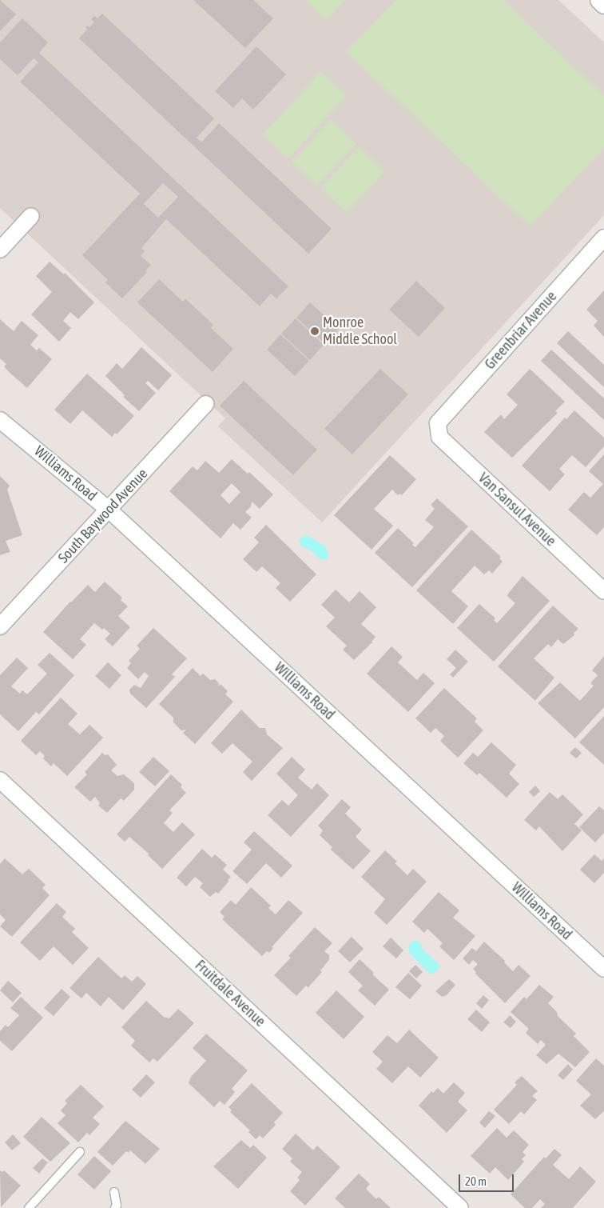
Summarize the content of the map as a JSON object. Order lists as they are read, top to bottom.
{
  "streets": {
    "street": [
      "Greenbriar Avenue",
      "Williams Road",
      "Van Sansul Avenue",
      "South Baywood Avenue",
      "Fruitdale Avenue"
    ]
  },
  "crossings": [
    ["Greenbriar Avenue", "Van Sansul Avenue"],
    ["Williams Road", "South Baywood Avenue"]
  ],
  "places": ["Monroe Middle School"],
  "scale_bar": "20 m"
}
